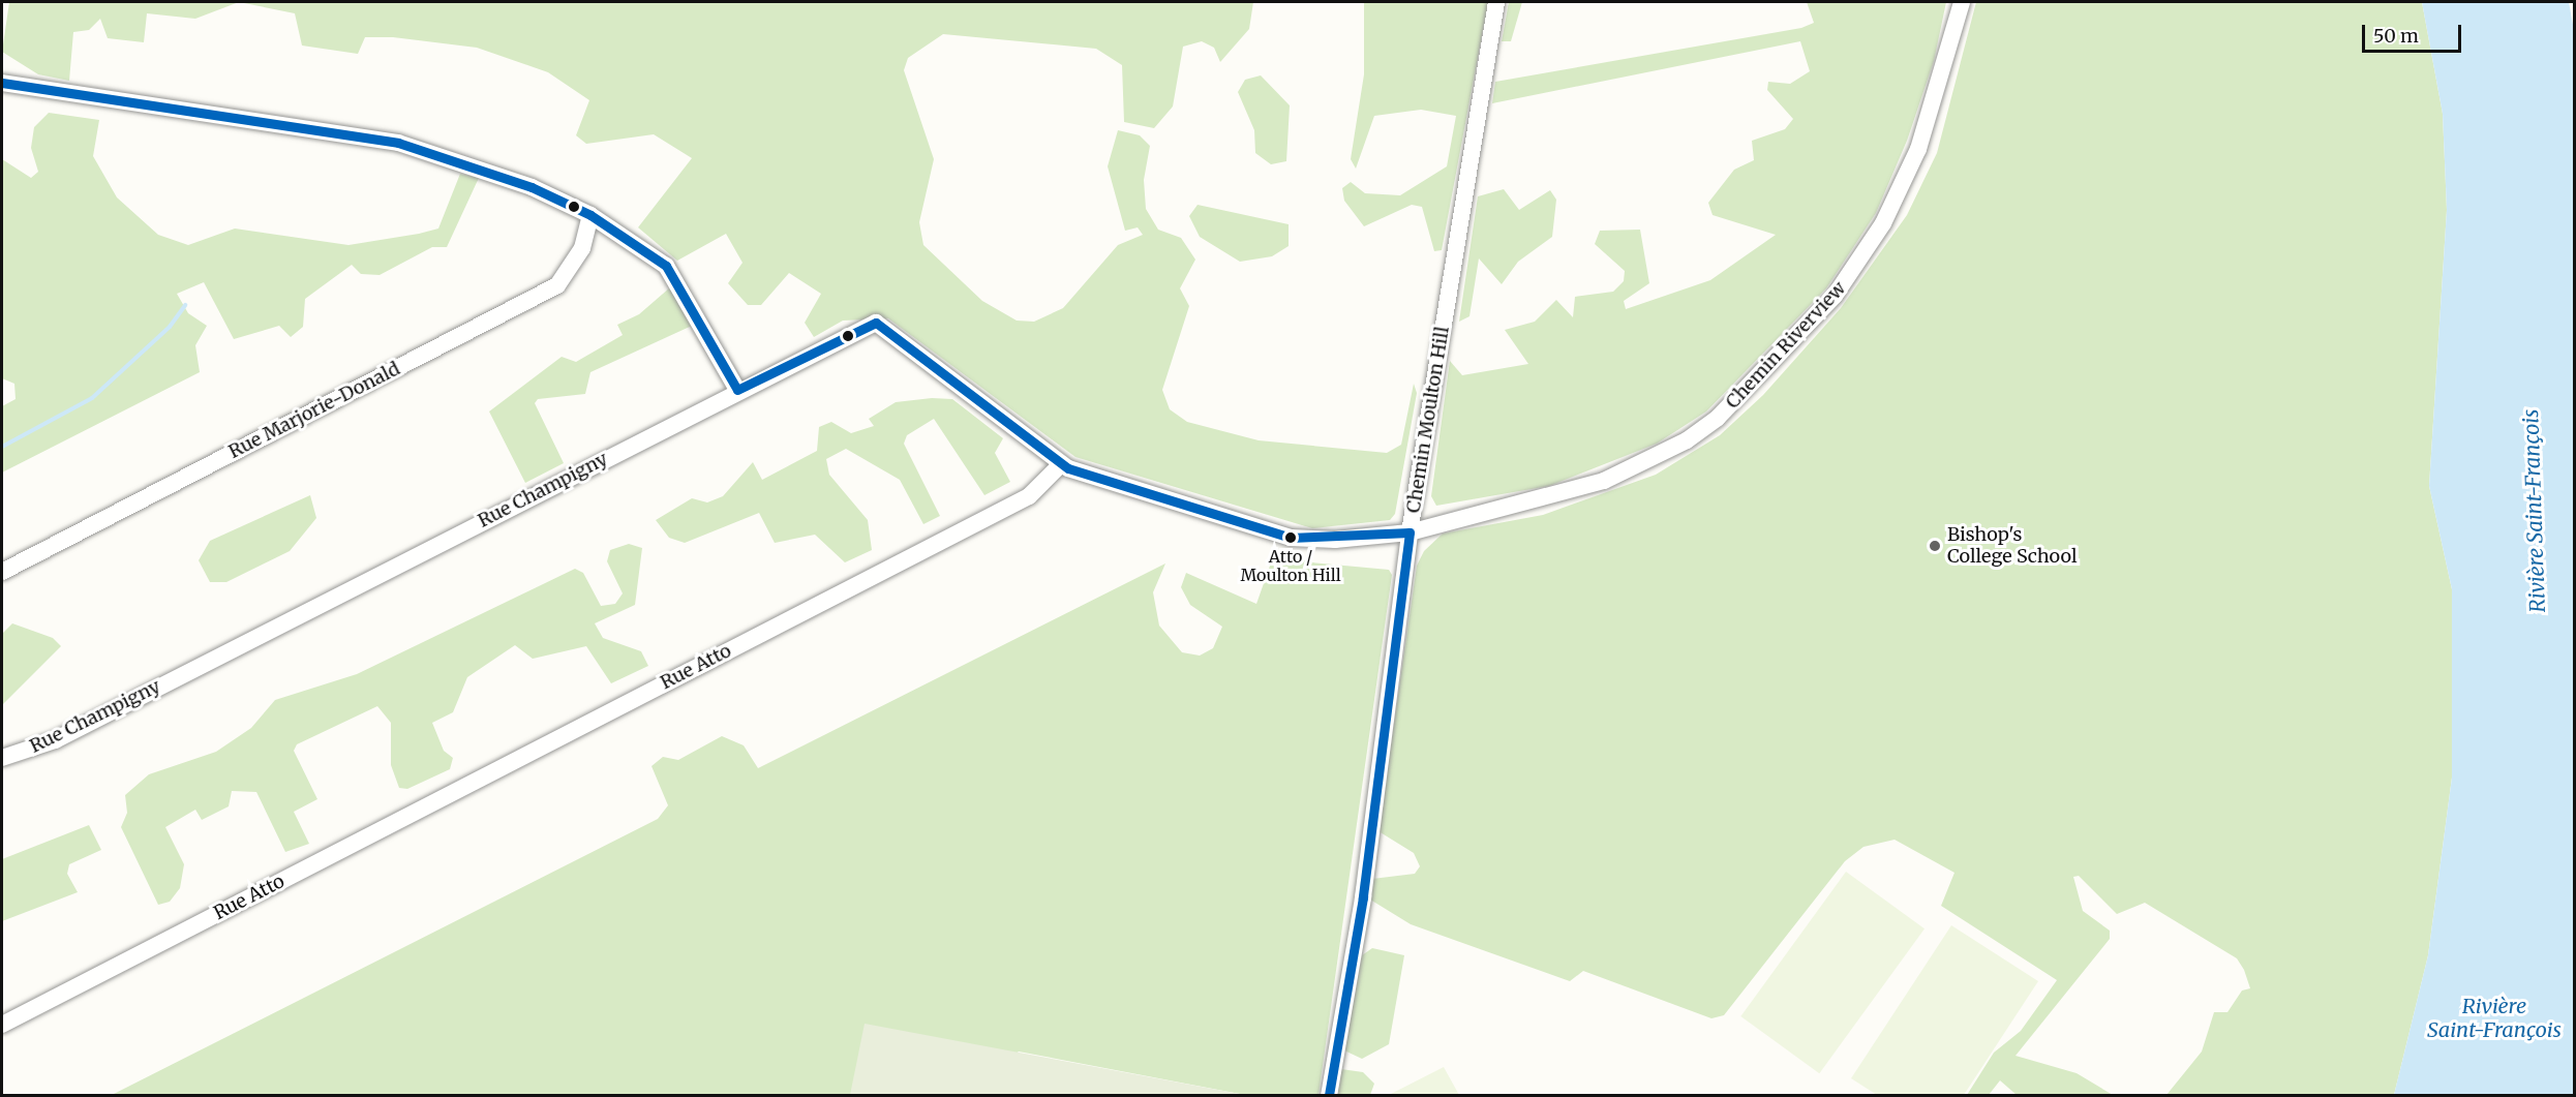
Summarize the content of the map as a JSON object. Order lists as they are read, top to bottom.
{
  "streets": {
    "street": [
      "Chemin Riverview",
      "Rue Marjorie-Donald",
      "Chemin Moulton Hill",
      "Rue Champigny",
      "Rue Atto"
    ]
  },
  "crossings": [
    ["Chemin Riverview", "Chemin Moulton Hill"],
    ["Rue Champigny", "Rue Atto"]
  ],
  "water": ["Rivière Saint-François"],
  "places": ["Atto / Moulton Hill", "Bishop's College School"],
  "scale_bar": "50 m"
}
